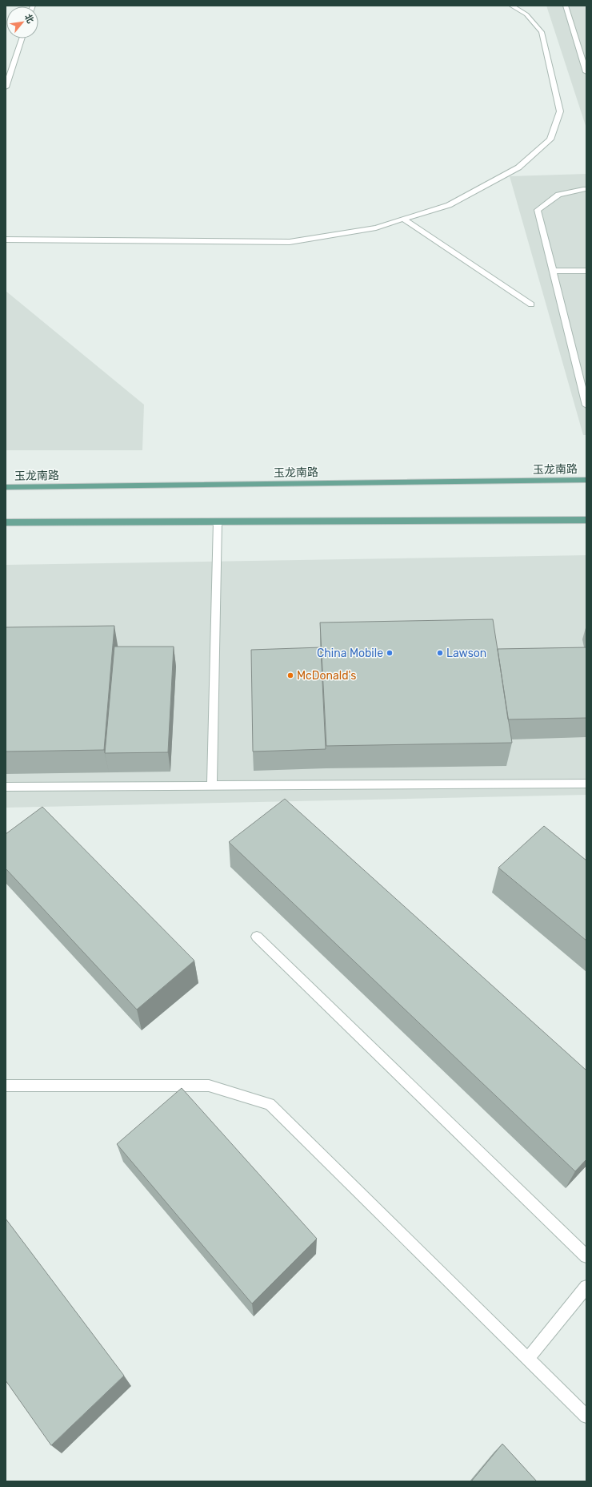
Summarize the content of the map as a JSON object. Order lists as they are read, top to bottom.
{
  "streets": {
    "main road": ["玉龙南路"]
  },
  "places": ["China Mobile", "Lawson", "McDonald's"],
  "north": "top right"
}
